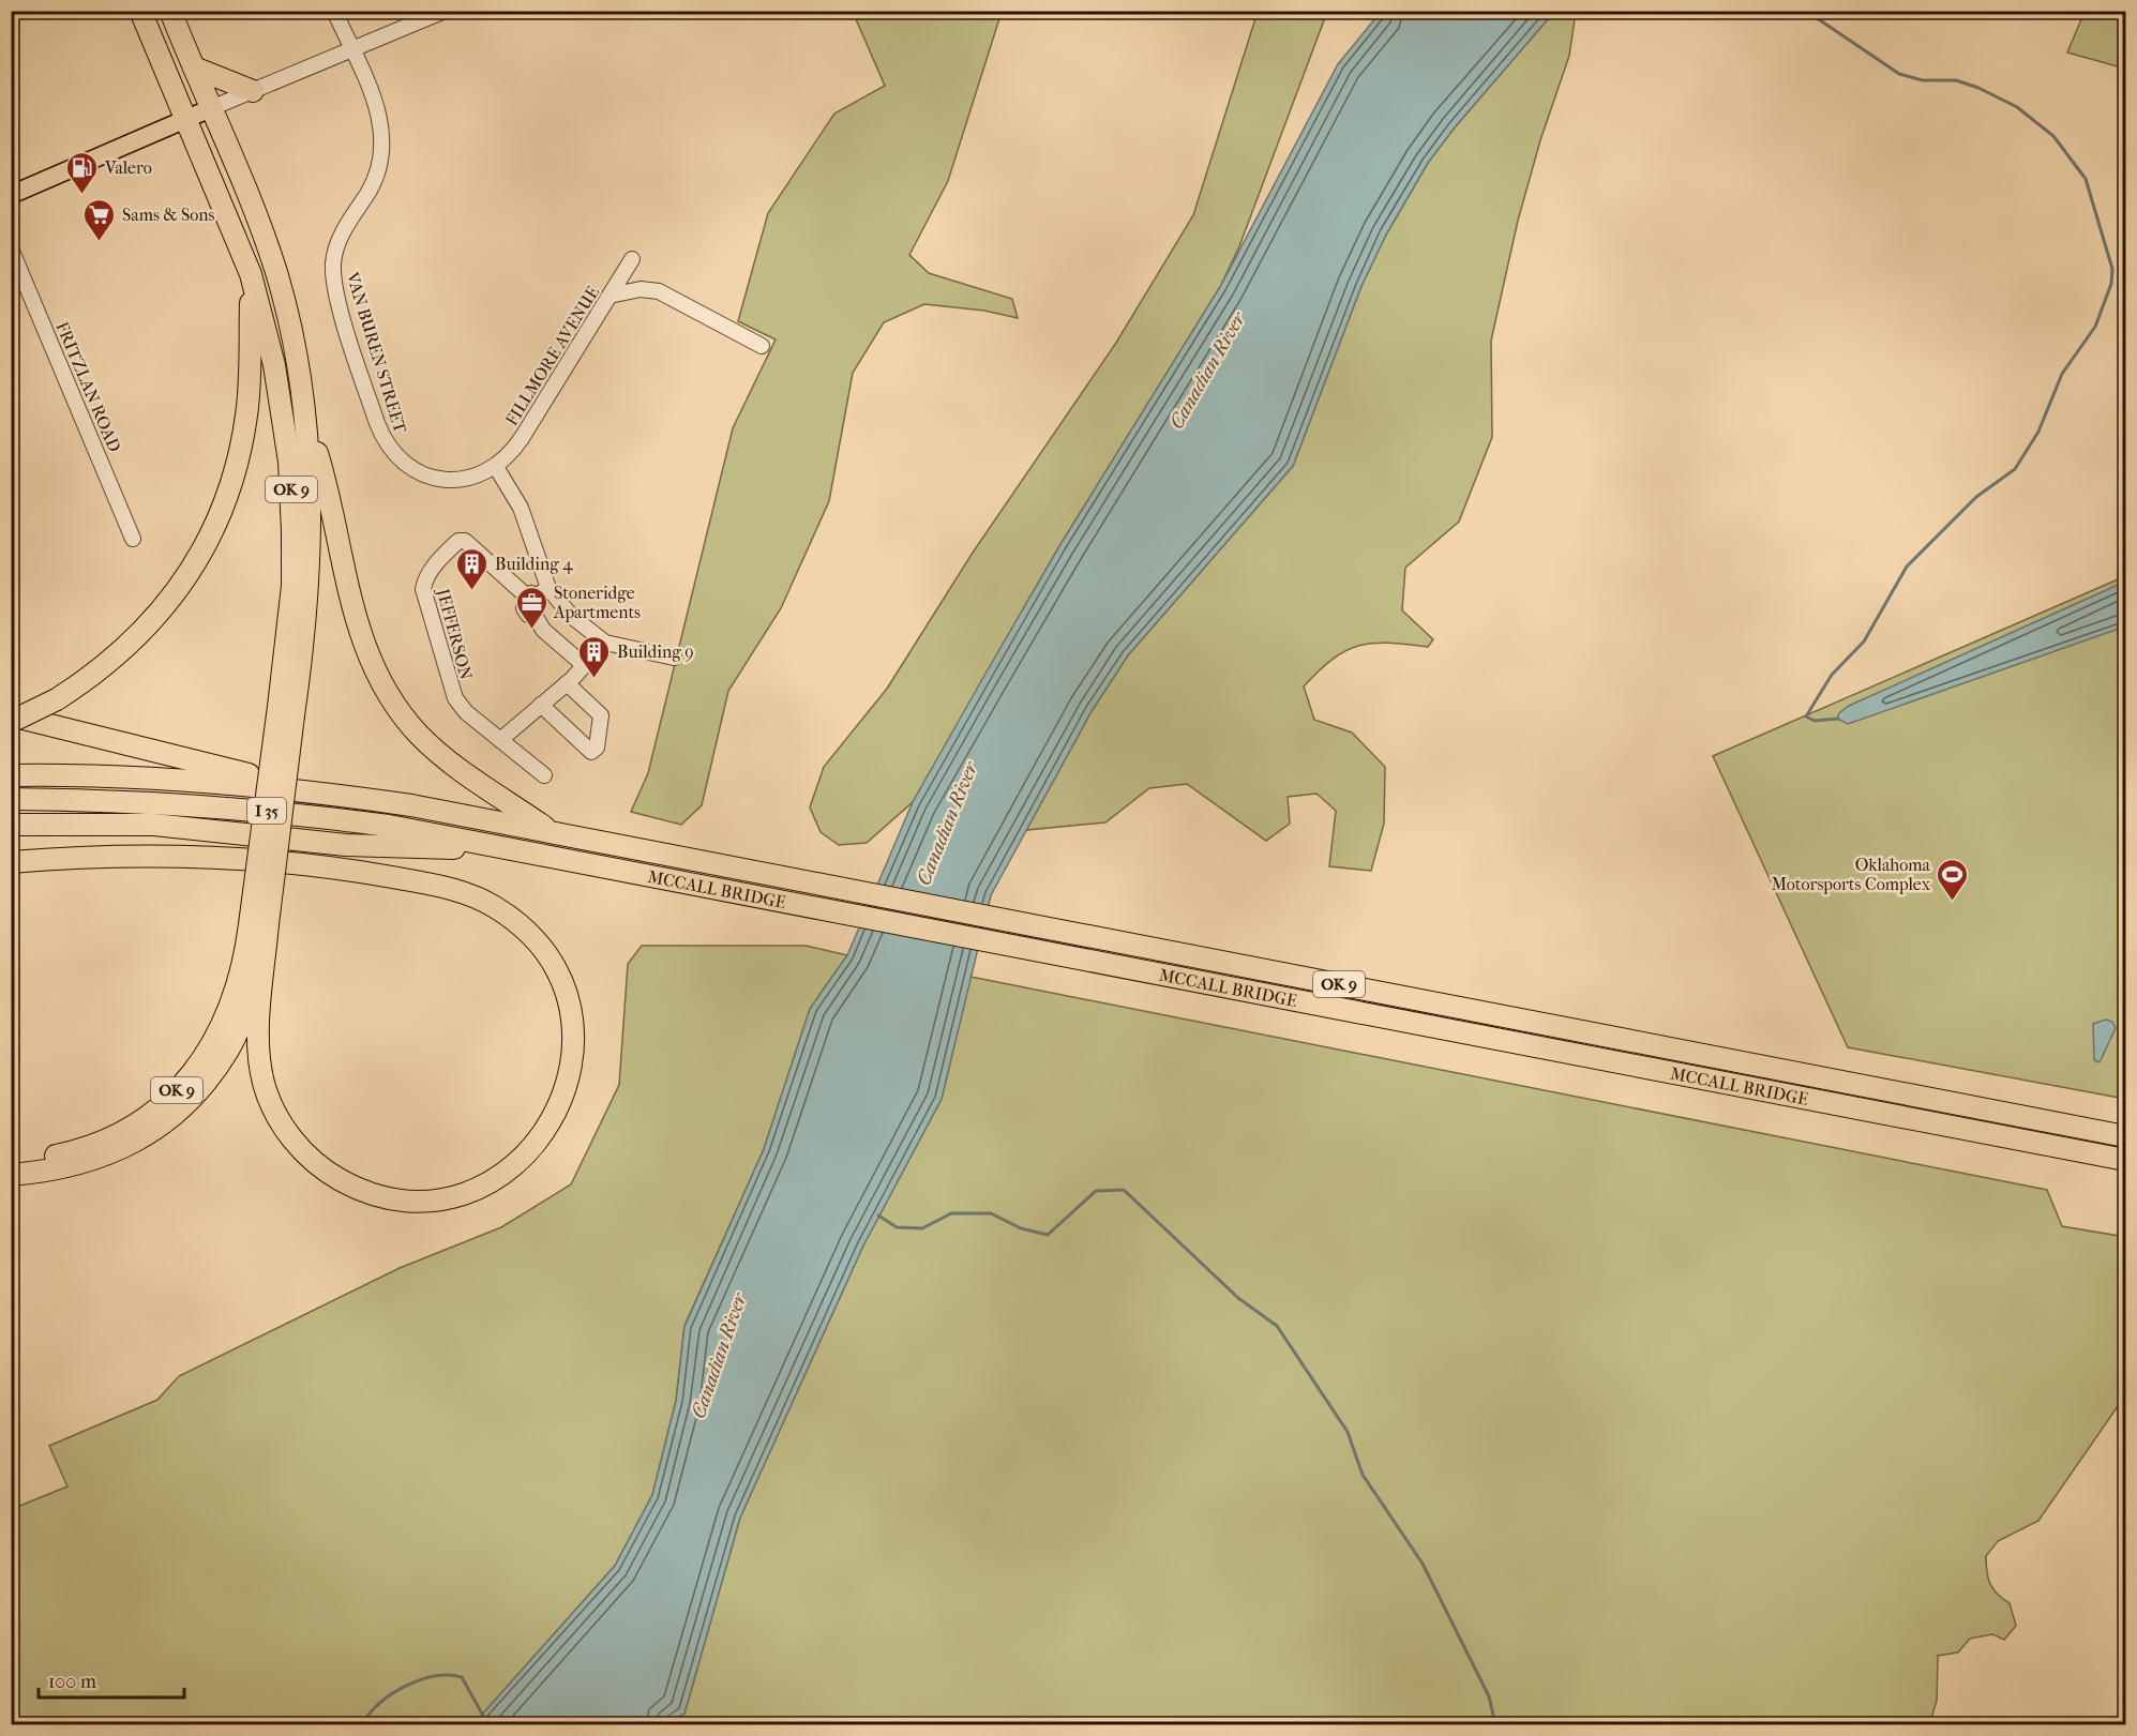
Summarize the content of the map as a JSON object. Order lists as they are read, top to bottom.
{
  "streets": {
    "highway": ["OK 9", "I 35", "MCCALL BRIDGE"],
    "street": [
      "VAN BUREN STREET",
      "FILLMORE AVENUE",
      "FRITZLAN ROAD",
      "JEFFERSON"
    ]
  },
  "crossings": [
    ["VAN BUREN STREET", "FILLMORE AVENUE"],
    ["OK 9", "I 35"],
    ["OK 9", "MCCALL BRIDGE"],
    ["I 35", "MCCALL BRIDGE"]
  ],
  "water": ["Canadian River"],
  "places": {
    "fuel station": ["Valero"],
    "supermarket": ["Sams & Sons"],
    "building": ["Building 4", "Building 9"],
    "office": ["Stoneridge Apartments"],
    "sports": ["Oklahoma Motorsports Complex"]
  },
  "scale_bar": "100 m"
}
